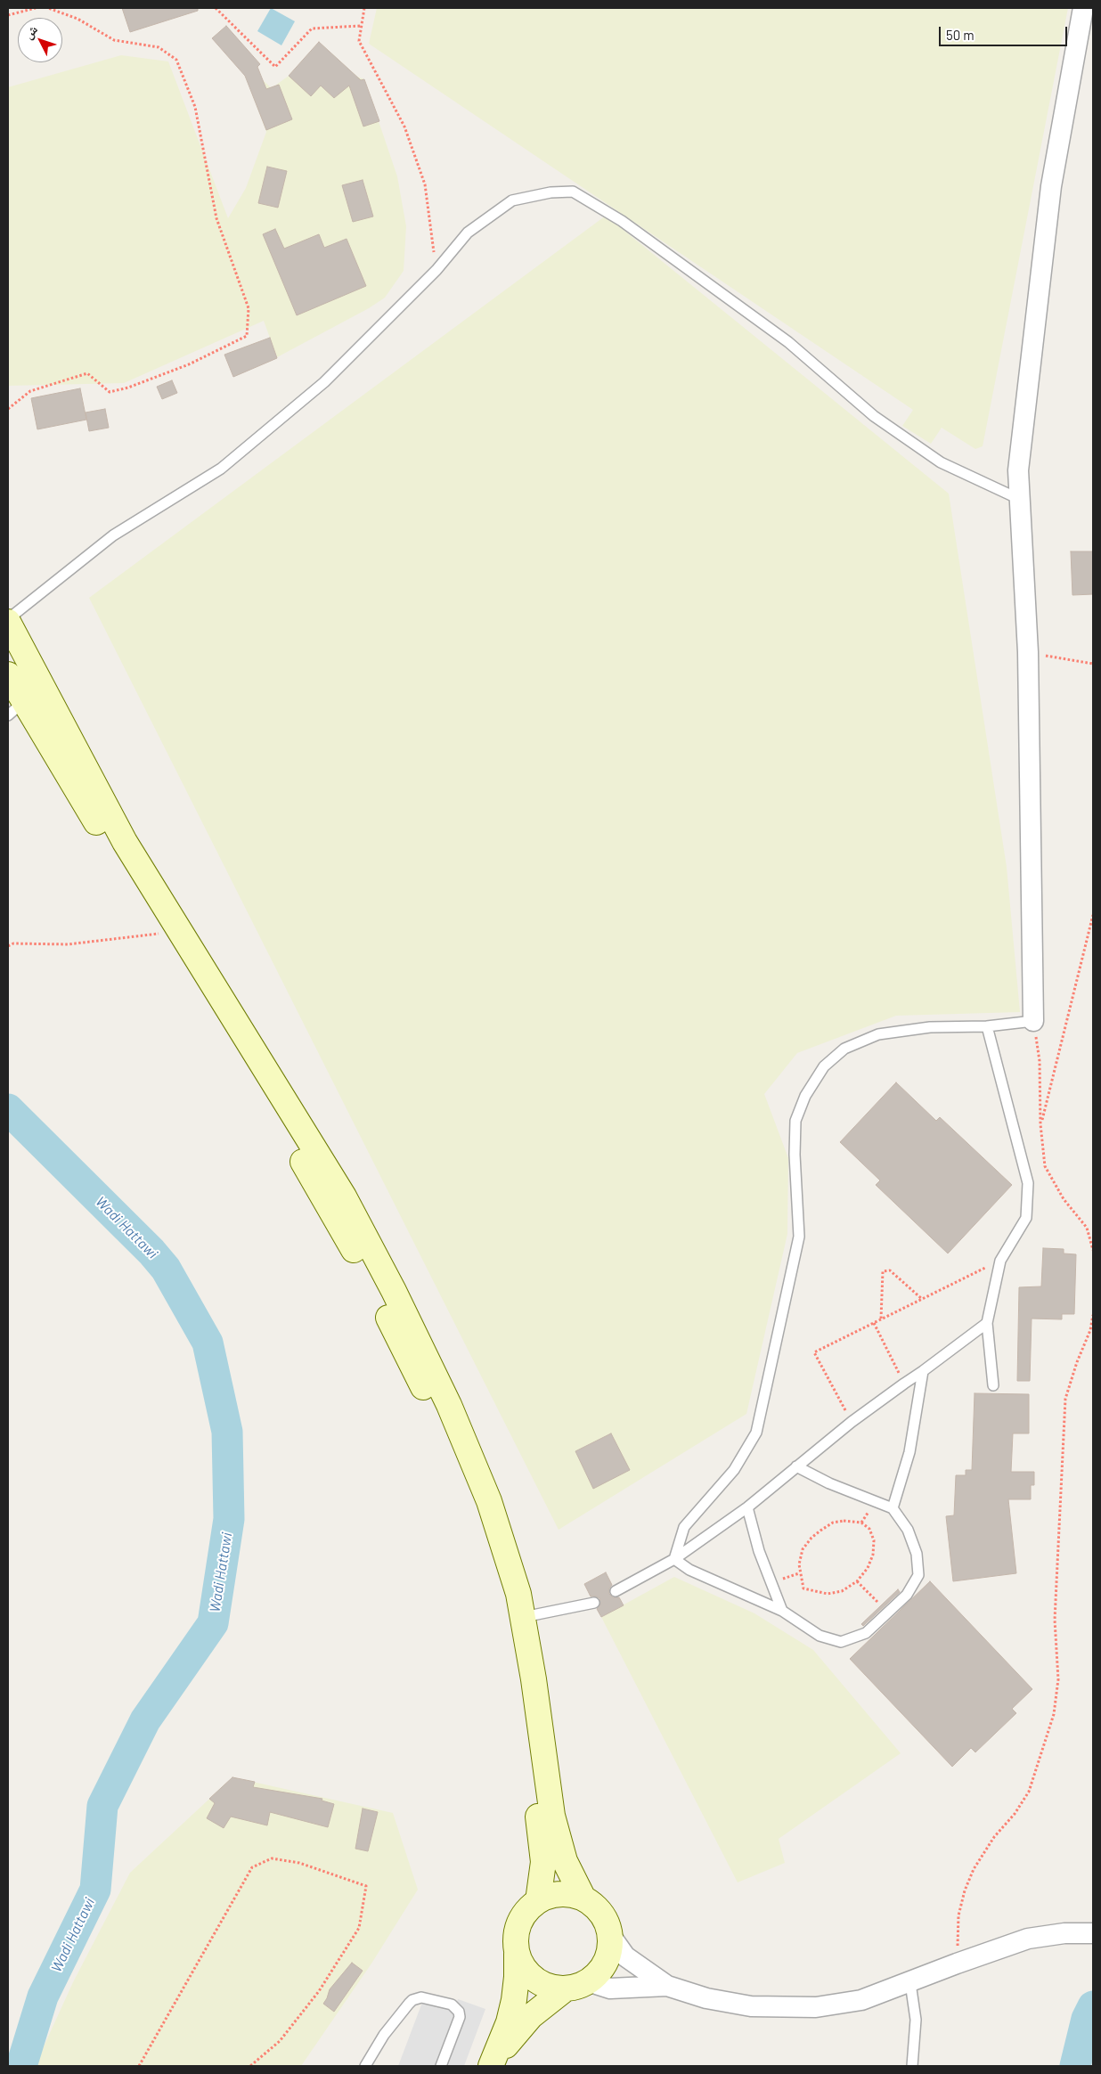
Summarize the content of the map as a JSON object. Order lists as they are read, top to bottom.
{
  "water": ["Wadi Hattawi"],
  "scale_bar": "50 m",
  "north": "top left"
}
